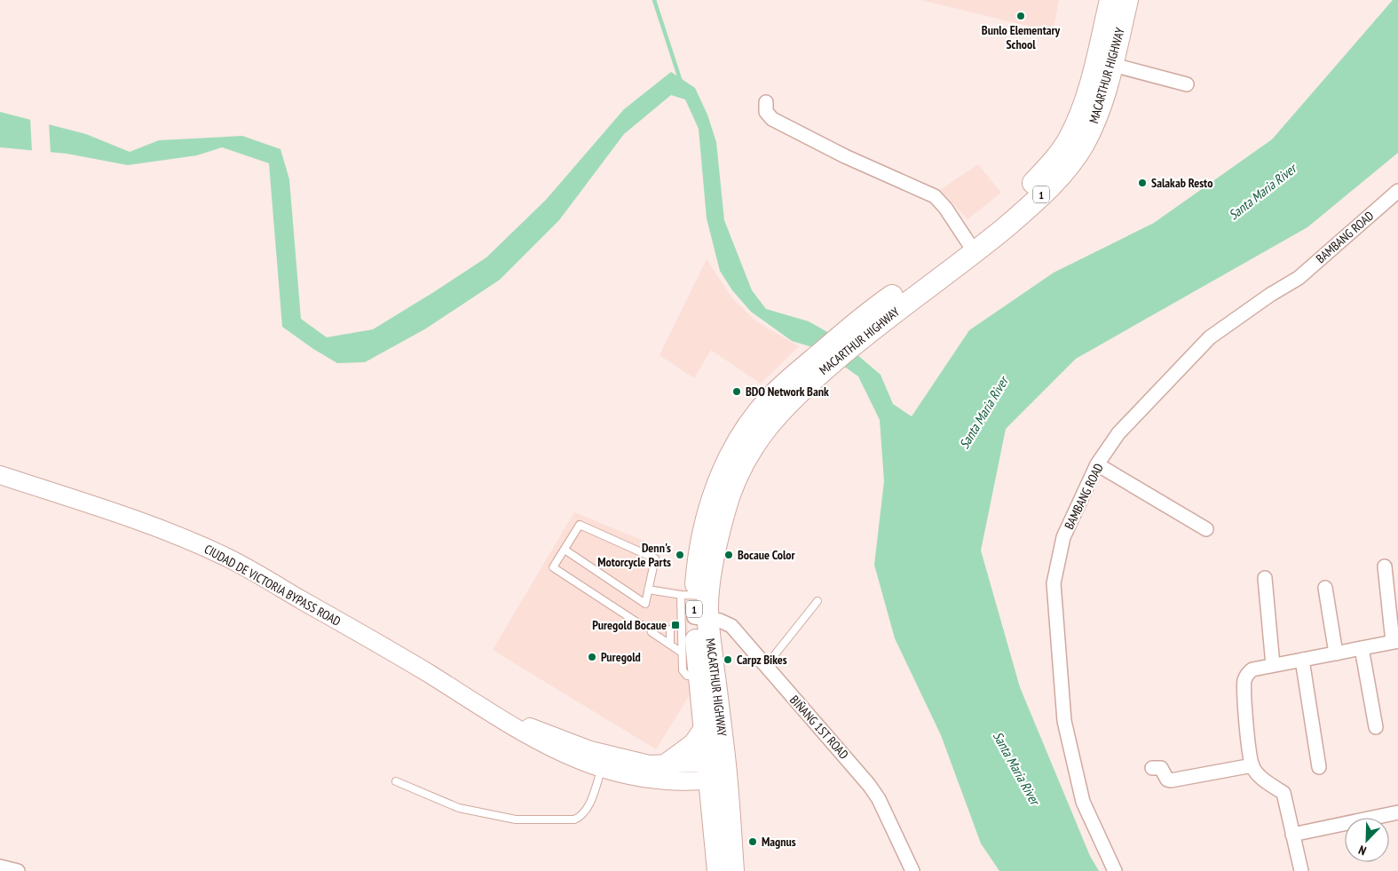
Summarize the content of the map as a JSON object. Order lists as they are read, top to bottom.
{
  "streets": {
    "highway": ["MACARTHUR HIGHWAY", "1"],
    "main road": ["CIUDAD DE VICTORIA BYPASS ROAD"],
    "street": ["BAMBANG ROAD", "BIÑANG 1ST ROAD"]
  },
  "crossings": [
    ["MACARTHUR HIGHWAY", "CIUDAD DE VICTORIA BYPASS ROAD"],
    ["MACARTHUR HIGHWAY", "BIÑANG 1ST ROAD"]
  ],
  "water": ["Santa Maria River"],
  "places": {
    "other": [
      "Bunlo Elementary School",
      "Salakab Resto",
      "BDO Network Bank",
      "Denn's Motorcycle Parts",
      "Bocaue Color",
      "Puregold",
      "Carpz Bikes",
      "Magnus"
    ],
    "transit": ["Puregold Bocaue"]
  },
  "north": "bottom left"
}
